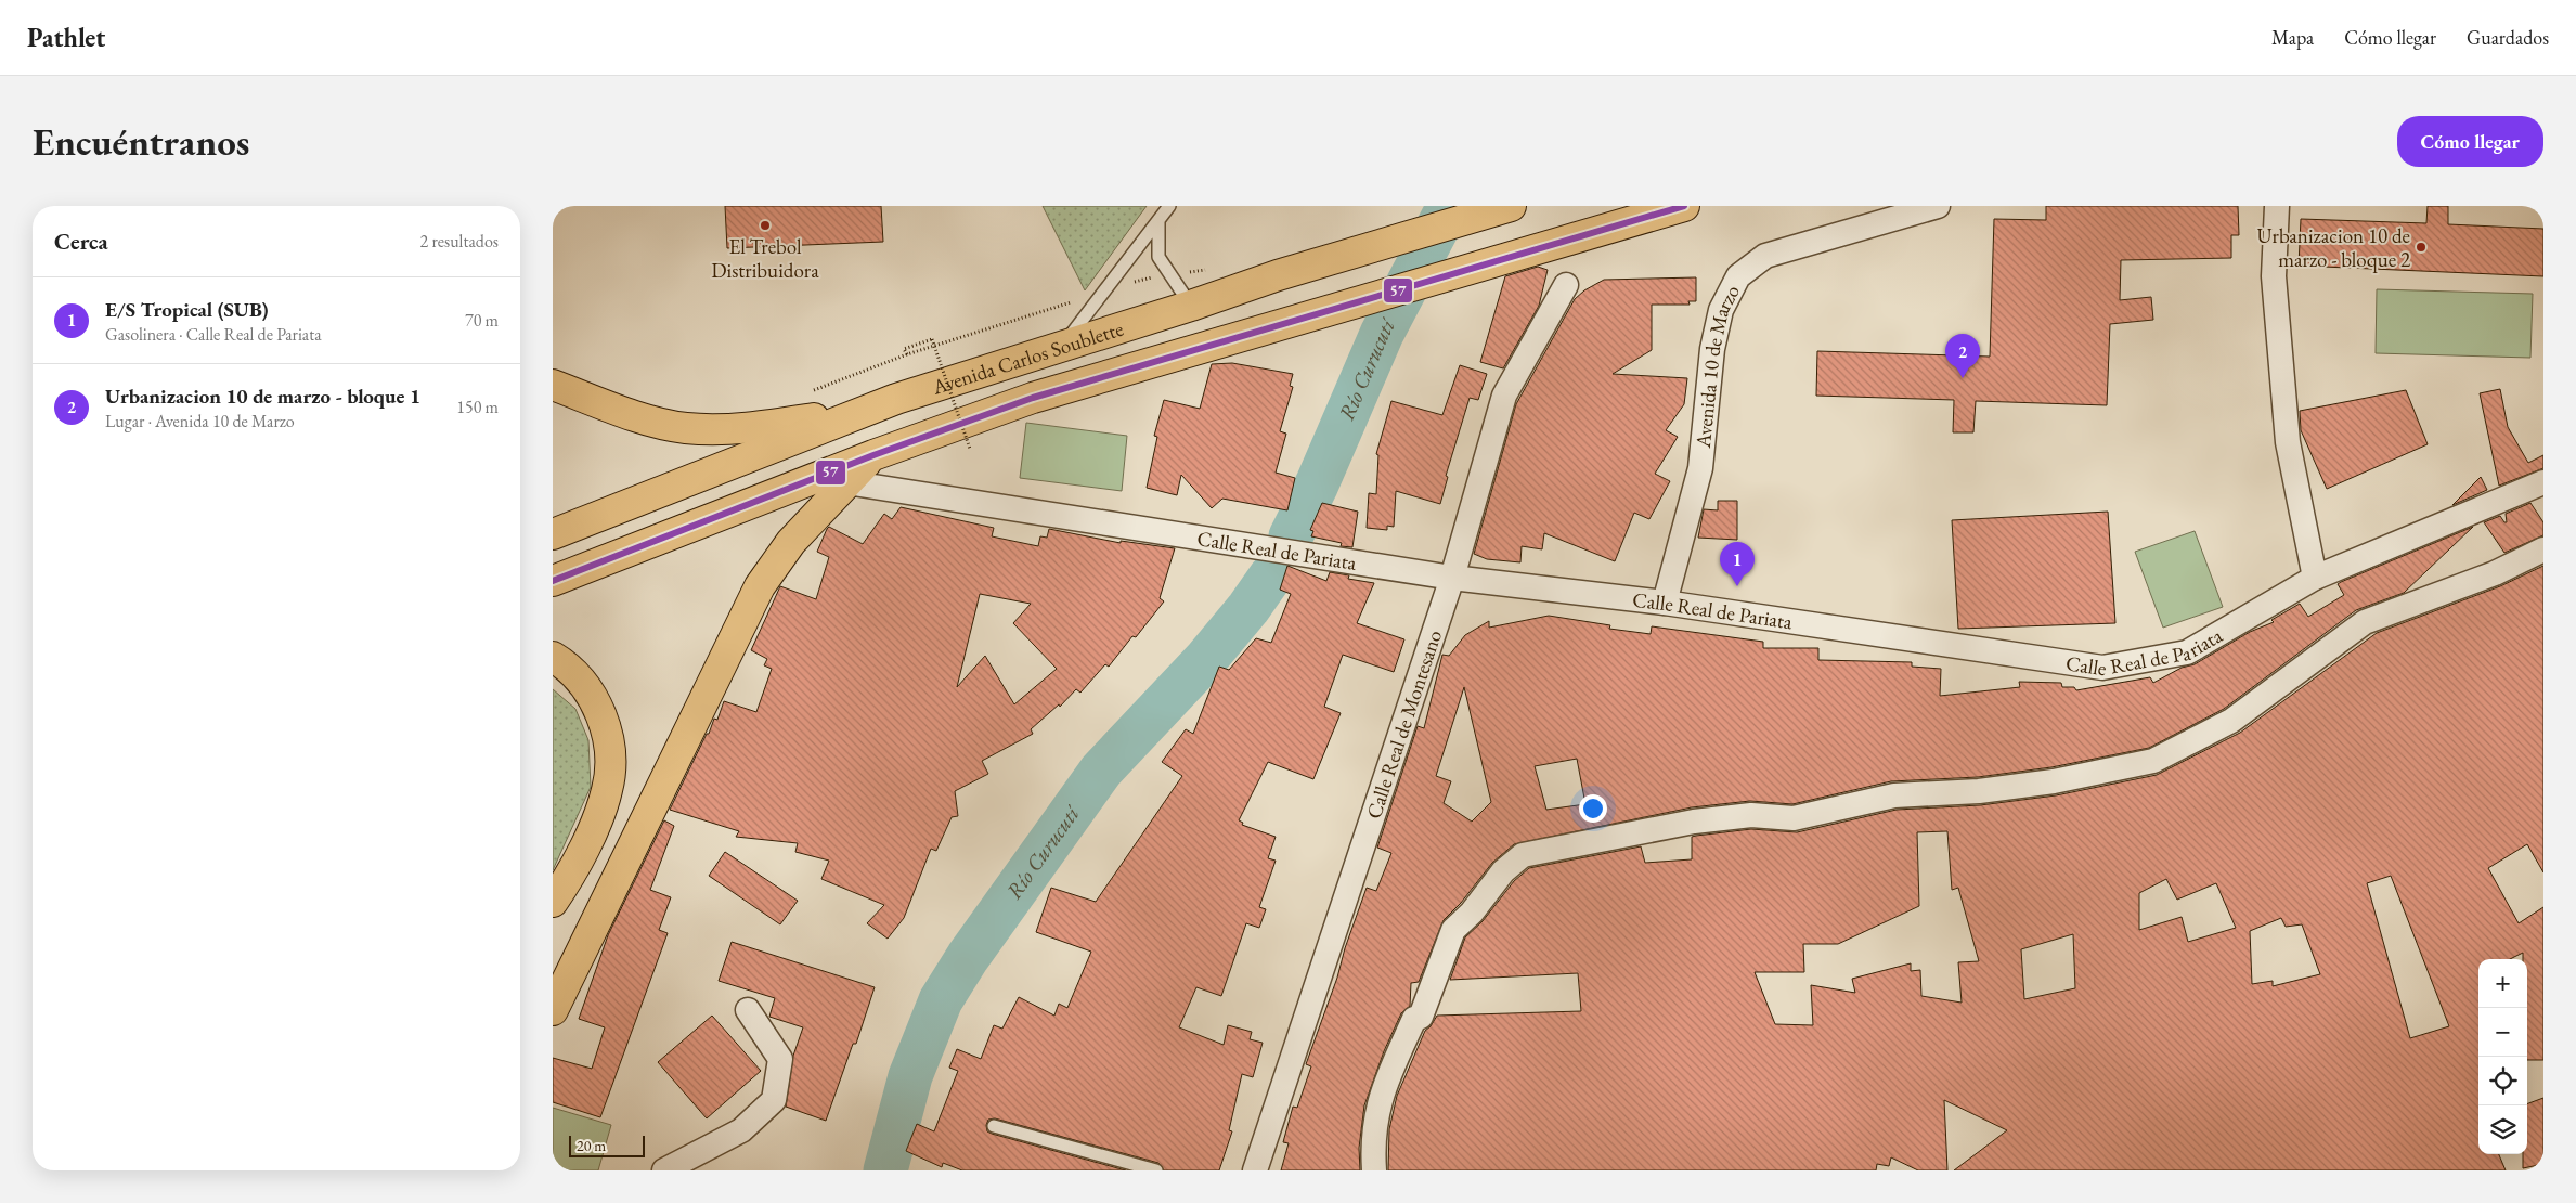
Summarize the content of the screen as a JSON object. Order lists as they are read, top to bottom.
{
  "streets": {
    "main road": ["Avenida Carlos Soublette"],
    "street": ["Avenida 10 de Marzo", "Calle Real de Pariata", "Calle Real de Montesano"]
  },
  "crossings": [
    ["Avenida 10 de Marzo", "Calle Real de Pariata"],
    ["Calle Real de Pariata", "Calle Real de Montesano"]
  ],
  "water": ["Río Curucutí"],
  "places": ["El Trebol Distribuidora", "Urbanizacion 10 de marzo - bloque 2"],
  "lines": ["transit line 57"],
  "scale_bar": "20 m",
  "page": {
    "header": "Pathlet",
    "nav": ["Mapa", "Cómo llegar", "Guardados"],
    "buttons": "Cómo llegar",
    "title": "Encuéntranos",
    "heading": ["Cerca", "2 resultados"],
    "list": [
      {
        "mark": "1",
        "name": "E/S Tropical (SUB)",
        "note": "Gasolinera · Calle Real de Pariata",
        "value": "70 m"
      },
      {
        "mark": "2",
        "name": "Urbanizacion 10 de marzo - bloque 1",
        "note": "Lugar · Avenida 10 de Marzo",
        "value": "150 m"
      }
    ],
    "pins": ["2", "1"],
    "map_buttons": ["+", "−"],
    "scale": "20 m"
  }
}
